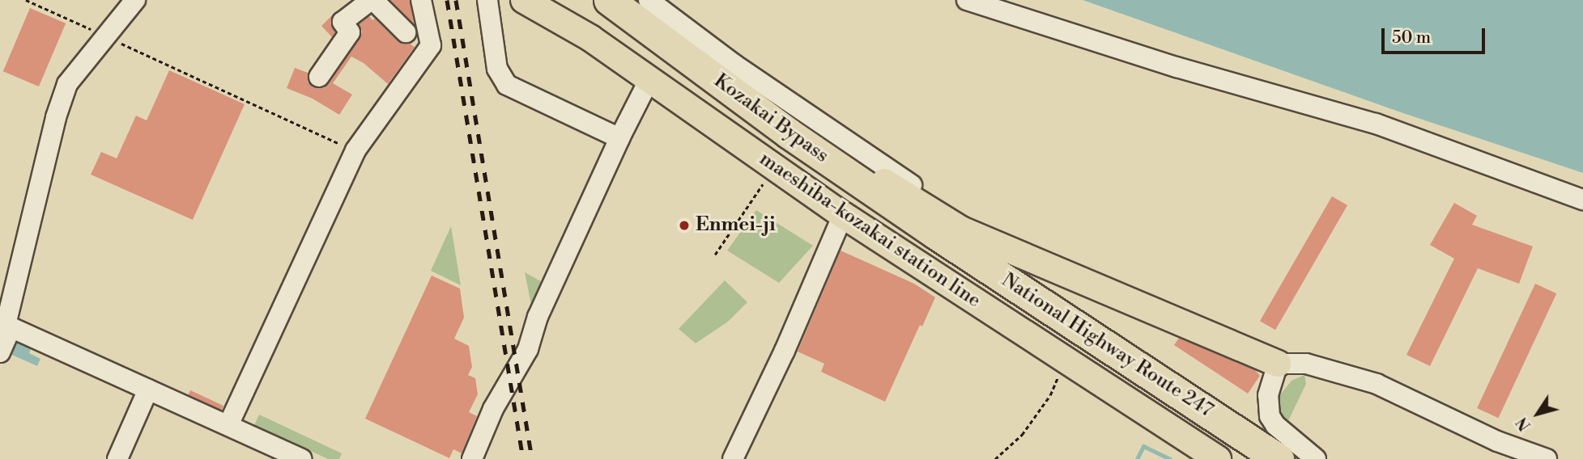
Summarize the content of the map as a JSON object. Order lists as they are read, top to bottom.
{
  "streets": {
    "highway": ["Kozakai Bypass", "National Highway Route 247"],
    "main road": ["maeshiba-kozakai station line"]
  },
  "crossings": [
    ["Kozakai Bypass", "National Highway Route 247"]
  ],
  "places": ["Enmei-ji"],
  "scale_bar": "50 m",
  "north": "bottom left"
}
